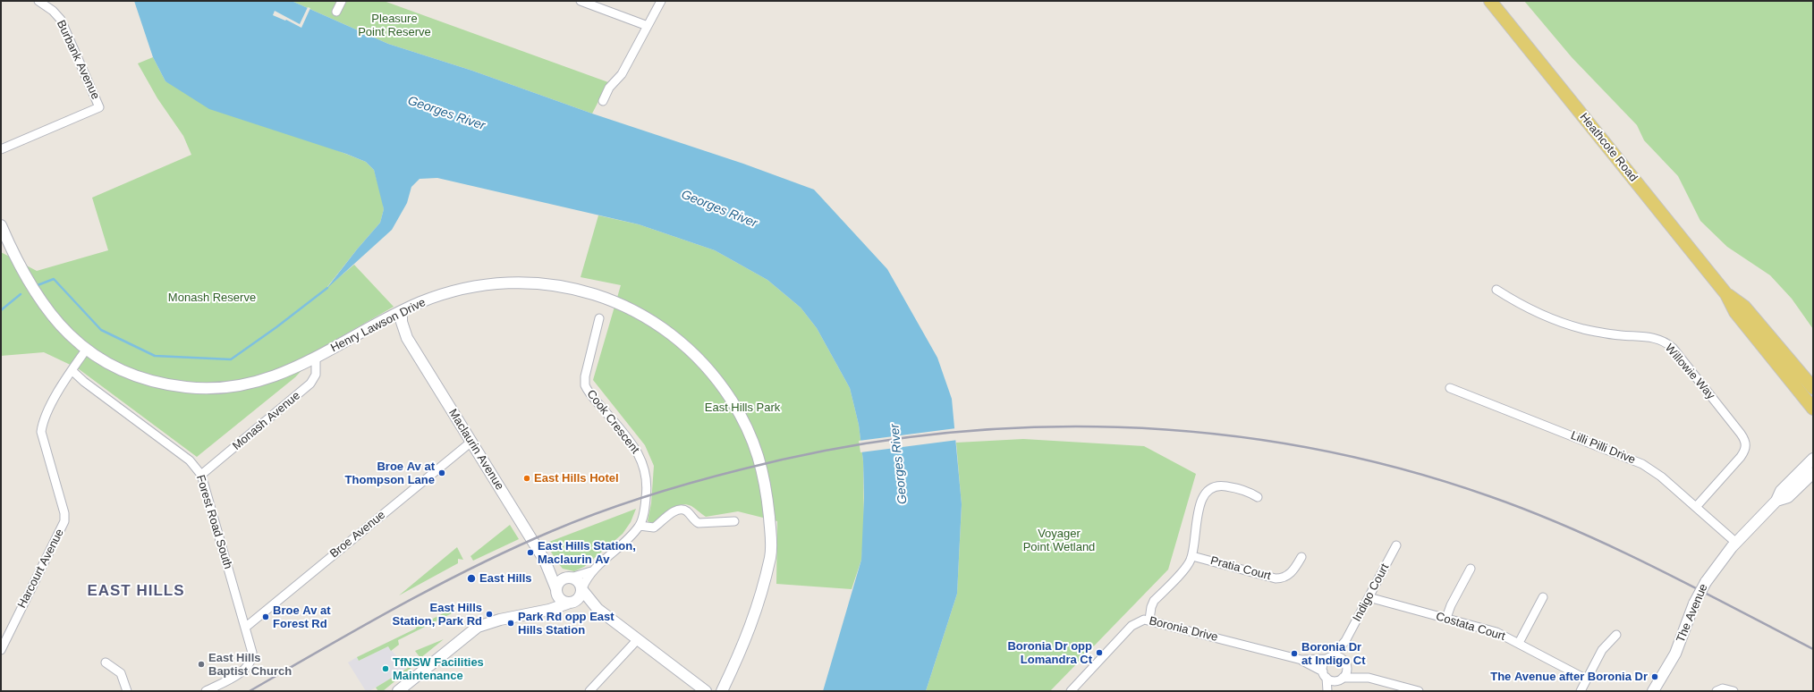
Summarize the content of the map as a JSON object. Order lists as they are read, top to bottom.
{
  "streets": {
    "main road": [
      "Heathcote Road",
      "Henry Lawson Drive",
      "Maclaurin Avenue",
      "The Avenue"
    ],
    "street": [
      "Burbank Avenue",
      "Willowie Way",
      "Monash Avenue",
      "Cook Crescent",
      "Lilli Pilli Drive",
      "Forest Road South",
      "Broe Avenue",
      "Harcourt Avenue",
      "Pratia Court",
      "Indigo Court",
      "Costata Court",
      "Boronia Drive"
    ]
  },
  "crossings": [
    ["Henry Lawson Drive", "Monash Avenue"],
    ["Henry Lawson Drive", "Maclaurin Avenue"],
    ["Henry Lawson Drive", "Harcourt Avenue"],
    ["Willowie Way", "Lilli Pilli Drive"],
    ["Monash Avenue", "Forest Road South"],
    ["Lilli Pilli Drive", "The Avenue"],
    ["Maclaurin Avenue", "Broe Avenue"],
    ["Forest Road South", "Broe Avenue"],
    ["Forest Road South", "Harcourt Avenue"],
    ["Indigo Court", "Costata Court"],
    ["Indigo Court", "Boronia Drive"]
  ],
  "districts": ["EAST HILLS"],
  "water": ["Georges River"],
  "parks": [
    "Pleasure Point Reserve",
    "Monash Reserve",
    "East Hills Park",
    "Voyager Point Wetland"
  ],
  "places": [
    "Broe Av at Thompson Lane",
    "East Hills Hotel",
    "East Hills Station, Maclaurin Av",
    "East Hills",
    "East Hills Station, Park Rd",
    "Broe Av at Forest Rd",
    "Park Rd opp East Hills Station",
    "Boronia Dr opp Lomandra Ct",
    "Boronia Dr at Indigo Ct",
    "East Hills Baptist Church",
    "TfNSW Facilities Maintenance",
    "The Avenue after Boronia Dr"
  ]
}
